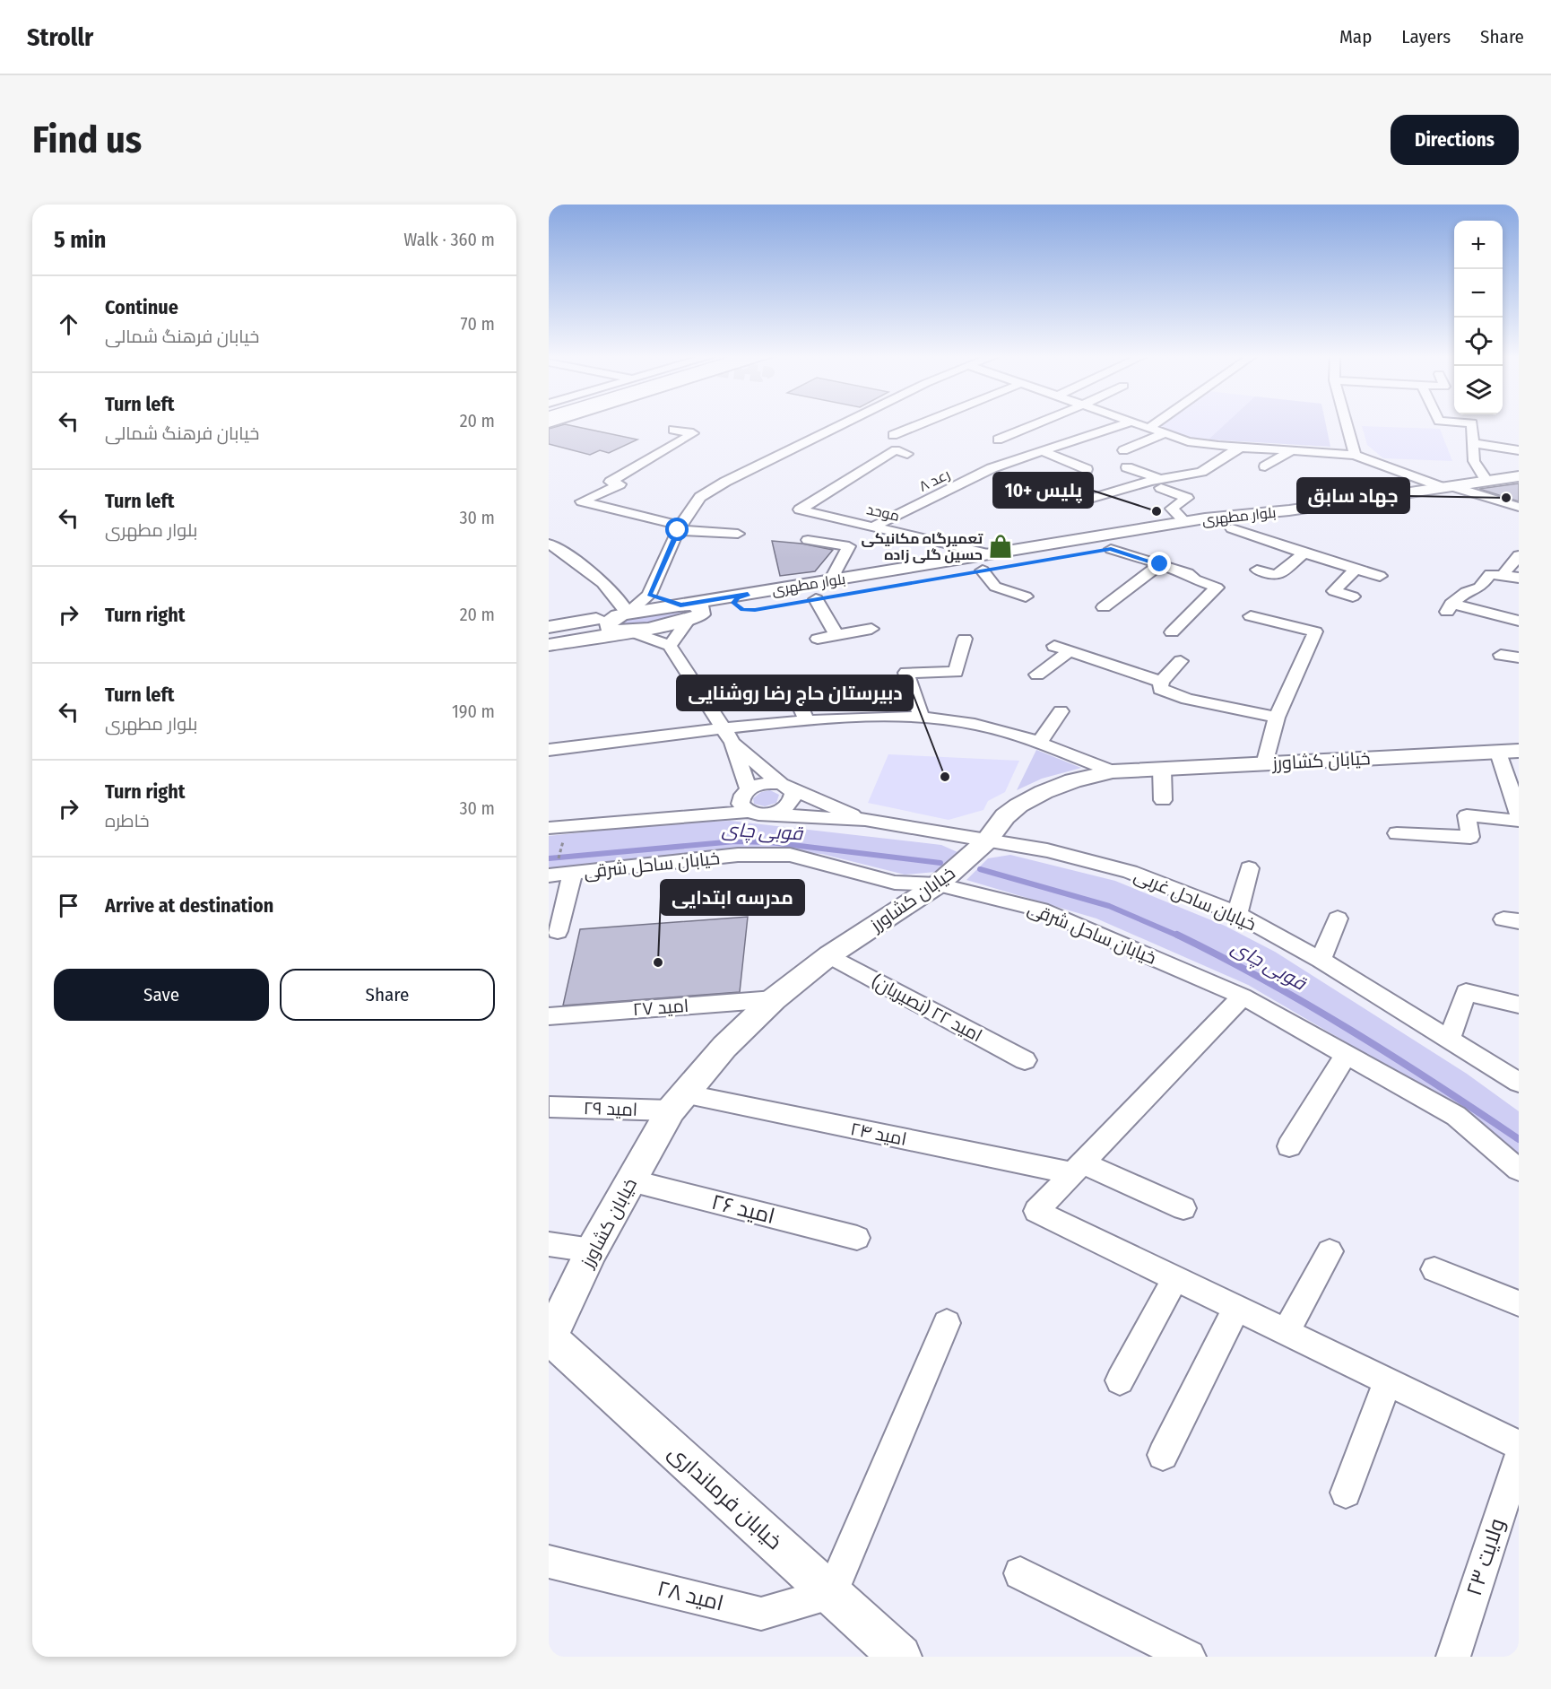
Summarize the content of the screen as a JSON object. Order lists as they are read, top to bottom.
{
  "streets": {
    "main road": ["بلوار مطهری", "خیابان کشاورز", "خیابان فرمانداری"],
    "street": [
      "رعد ۸",
      "موحد",
      "خیابان ساحل شرقی",
      "خیابان ساحل غربی",
      "امید ۲۷",
      "امید ۲۲ (نصیریان)",
      "امید ۲۹",
      "امید ۲۴",
      "امید ۲۶",
      "ولایت ۲۳",
      "امید ۲۸"
    ]
  },
  "crossings": [
    ["رعد ۸", "موحد"],
    ["موحد", "بلوار مطهری"],
    ["خیابان کشاورز", "خیابان ساحل شرقی"],
    ["خیابان کشاورز", "خیابان ساحل غربی"],
    ["خیابان کشاورز", "امید ۲۷"],
    ["خیابان کشاورز", "امید ۲۲ (نصیریان)"],
    ["خیابان کشاورز", "امید ۲۹"],
    ["خیابان کشاورز", "امید ۲۴"],
    ["خیابان کشاورز", "امید ۲۶"],
    ["خیابان کشاورز", "خیابان فرمانداری"],
    ["امید ۲۹", "امید ۲۴"],
    ["خیابان فرمانداری", "امید ۲۸"]
  ],
  "water": ["قوبی چای"],
  "places": {
    "other": [
      "جهاد سابق",
      "پلیس +10",
      "دبیرستان حاج رضا روشنایی",
      "مدرسه ابتدایی"
    ],
    "shop": ["تعمیرگاه مکانیکی حسین گلی زاده"]
  },
  "page": {
    "header": "Strollr",
    "nav": ["Map", "Layers", "Share"],
    "buttons": [
      "Directions",
      ["Save", "Share"]
    ],
    "title": "Find us",
    "heading": ["5 min", "Walk · 360 m"],
    "map_buttons": ["+", "−"],
    "list": [
      ["Continue", "خیابان فرهنگ شمالی", "70 m"],
      ["Turn left", "خیابان فرهنگ شمالی", "20 m"],
      ["Turn left", "بلوار مطهری", "30 m"],
      ["Turn right", "20 m"],
      ["Turn left", "بلوار مطهری", "190 m"],
      ["Turn right", "خاطره", "30 m"],
      "Arrive at destination"
    ]
  }
}
